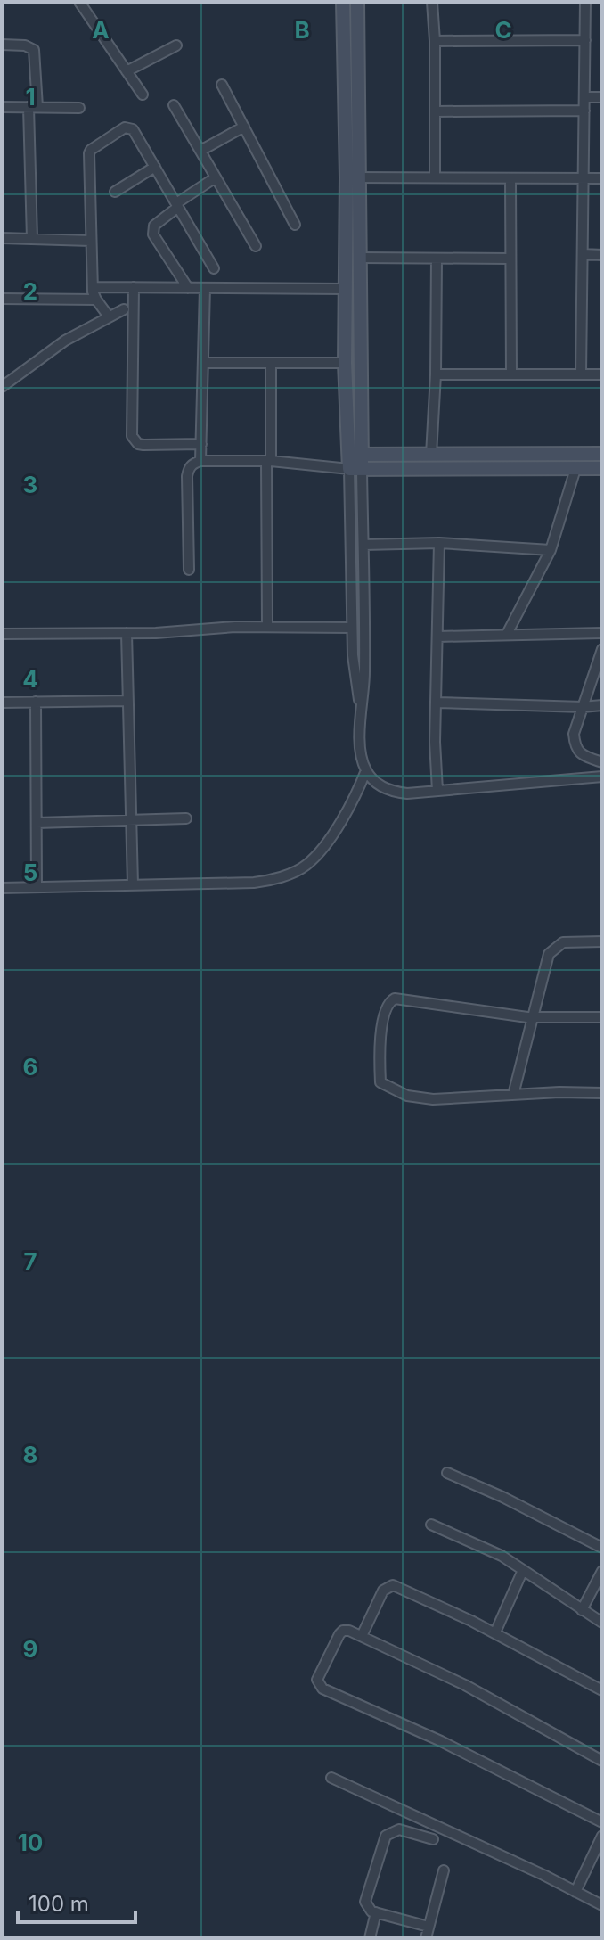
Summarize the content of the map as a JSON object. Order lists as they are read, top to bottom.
{
  "scale_bar": "100 m",
  "grid": {
    "columns": ["A", "B", "C"],
    "rows": [
      "1",
      "2",
      "3",
      "4",
      "5",
      "6",
      "7",
      "8",
      "9",
      "10"
    ]
  }
}
